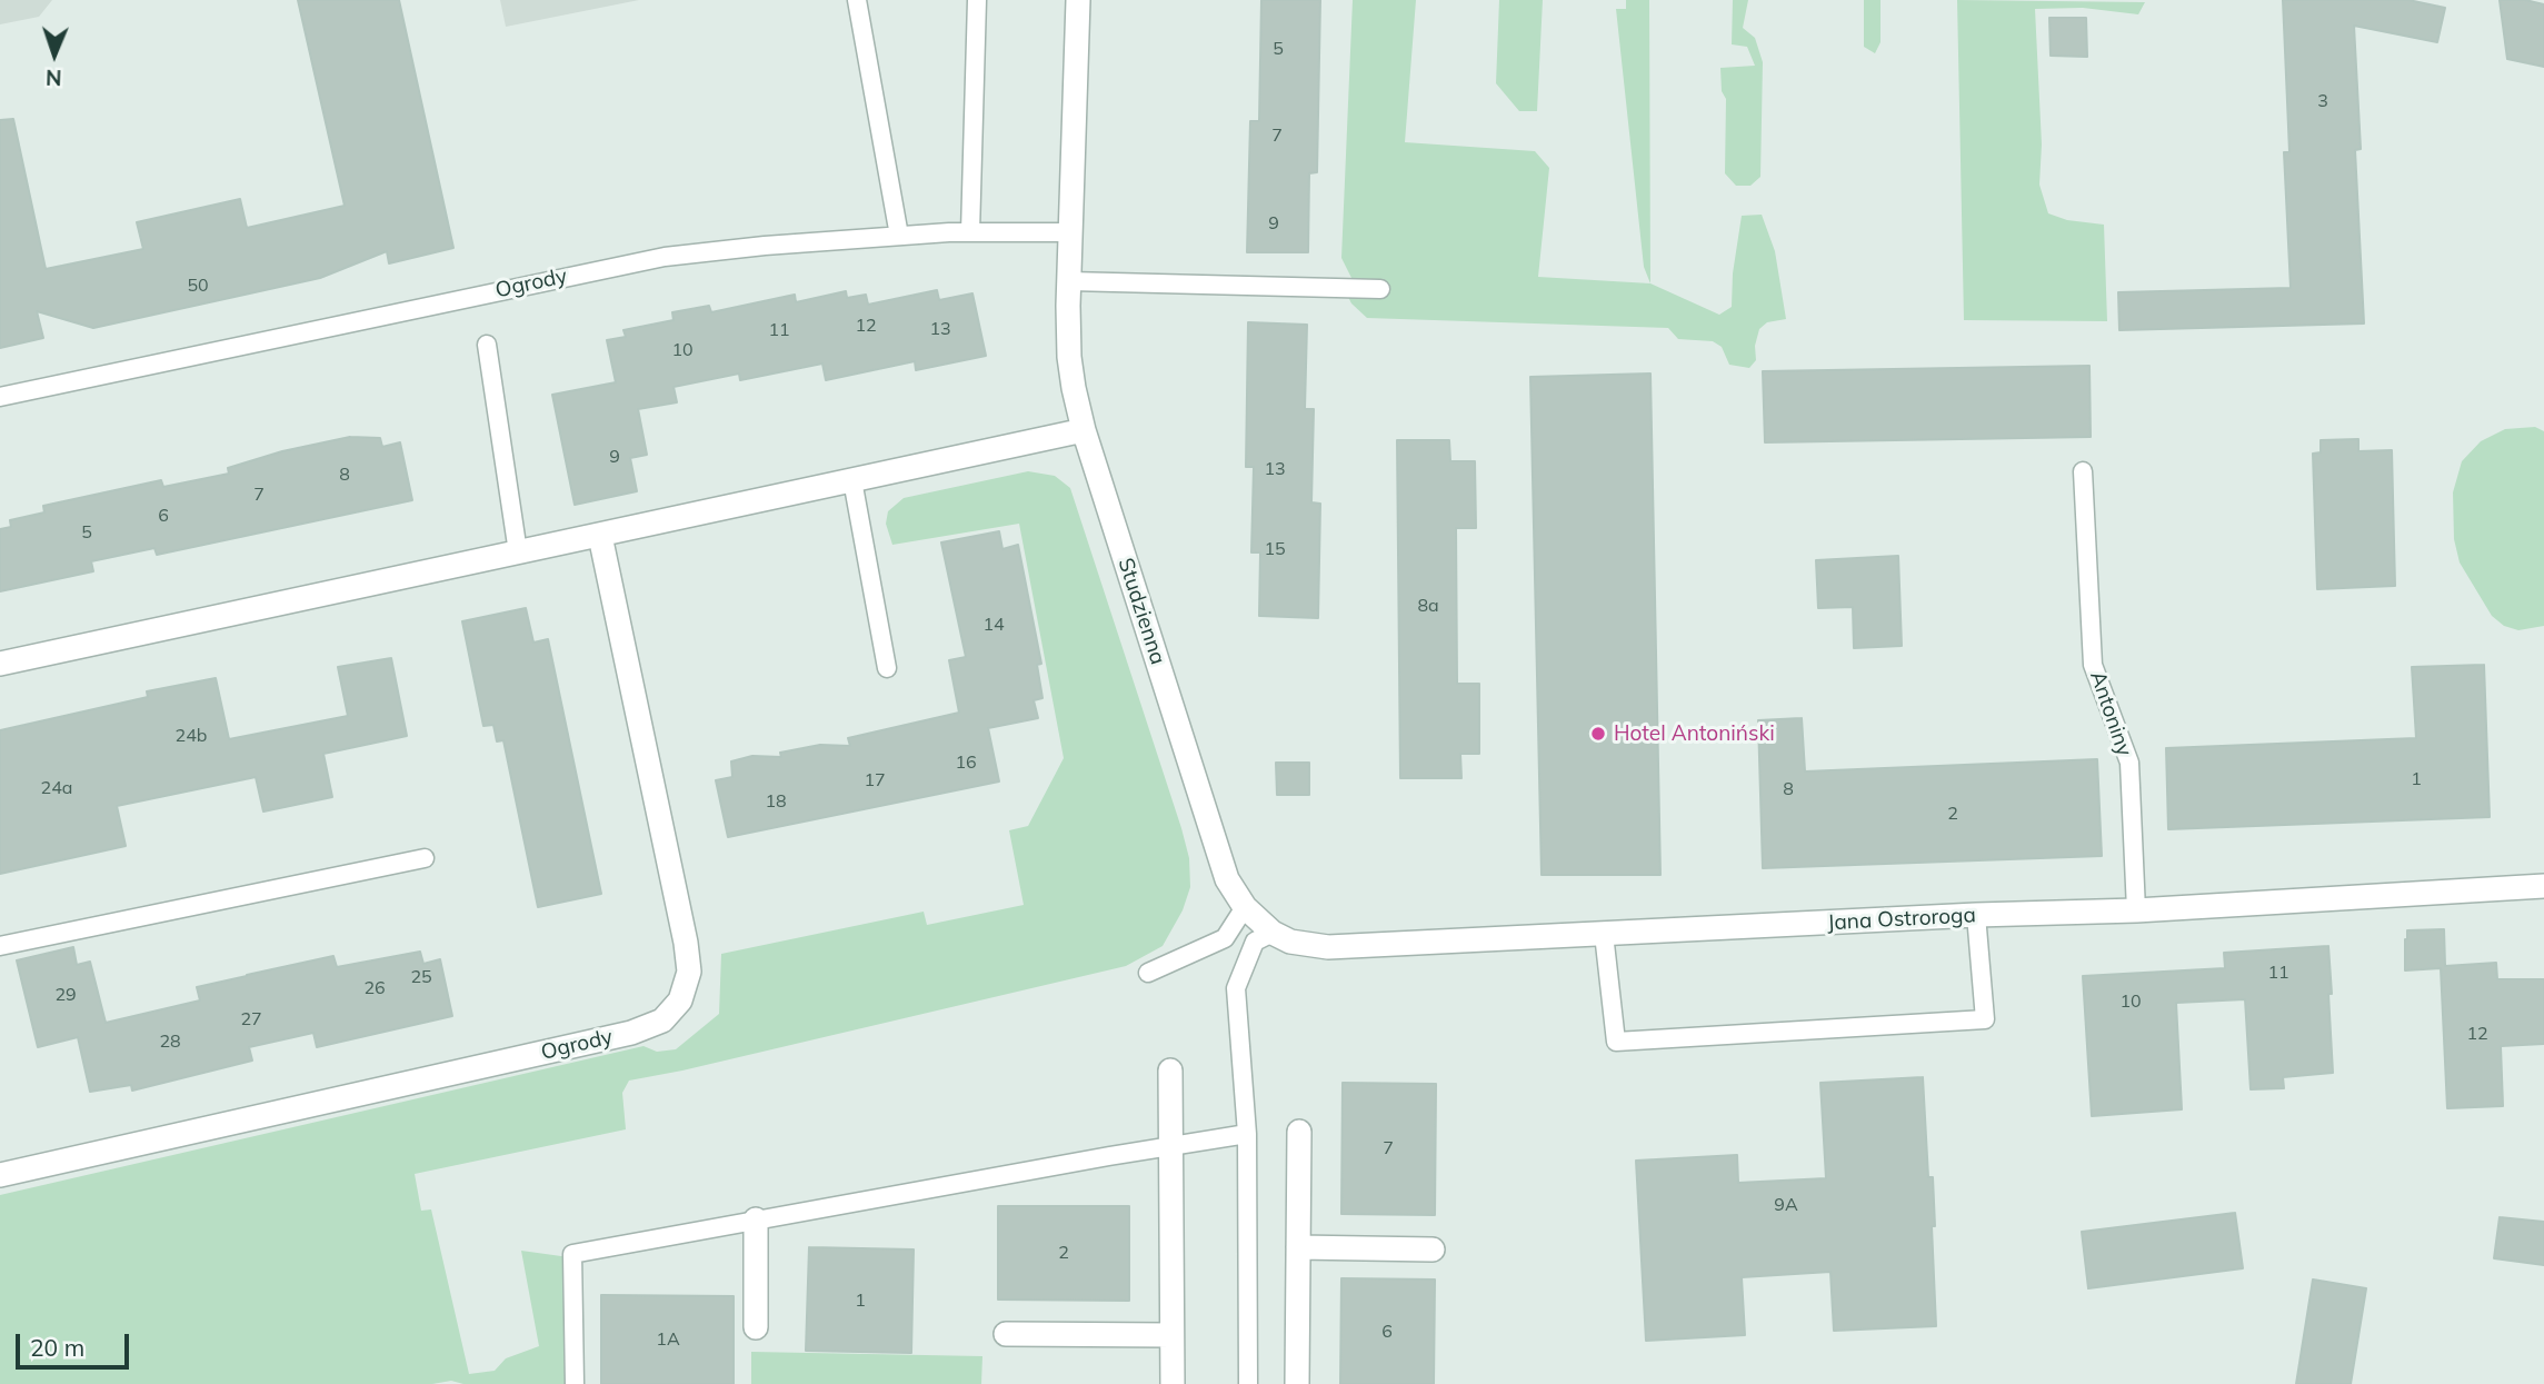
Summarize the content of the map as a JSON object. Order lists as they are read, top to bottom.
{
  "streets": {
    "street": ["Ogrody", "Studzienna", "Jana Ostroroga"],
    "lane": ["Antoniny"]
  },
  "crossings": [
    ["Ogrody", "Studzienna"],
    ["Studzienna", "Jana Ostroroga"],
    ["Antoniny", "Jana Ostroroga"]
  ],
  "places": ["Hotel Antoniński"],
  "house_numbers": [
    "5",
    "3",
    "7",
    "9",
    "50",
    "12",
    "13",
    "11",
    "10",
    "9",
    "13",
    "8",
    "7",
    "6",
    "5",
    "15",
    "8a",
    "14",
    "24b",
    "16",
    "1",
    "17",
    "24a",
    "8",
    "18",
    "2",
    "11",
    "25",
    "26",
    "29",
    "10",
    "27",
    "12",
    "28",
    "7",
    "9A",
    "2",
    "1",
    "6",
    "1A"
  ],
  "scale_bar": "20 m",
  "north": "bottom"
}
